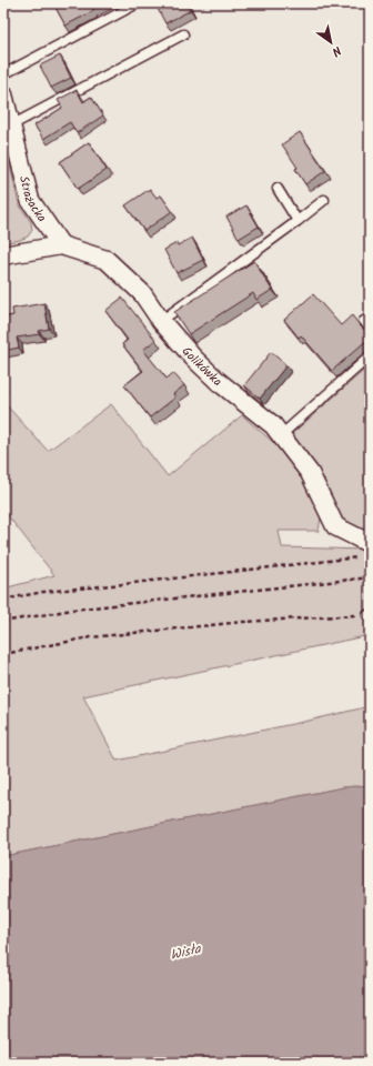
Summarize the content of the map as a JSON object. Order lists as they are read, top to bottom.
{
  "streets": {
    "street": ["Strażacka", "Golikówka"]
  },
  "crossings": [
    ["Strażacka", "Golikówka"]
  ],
  "water": ["Wisła"],
  "north": "bottom right"
}
